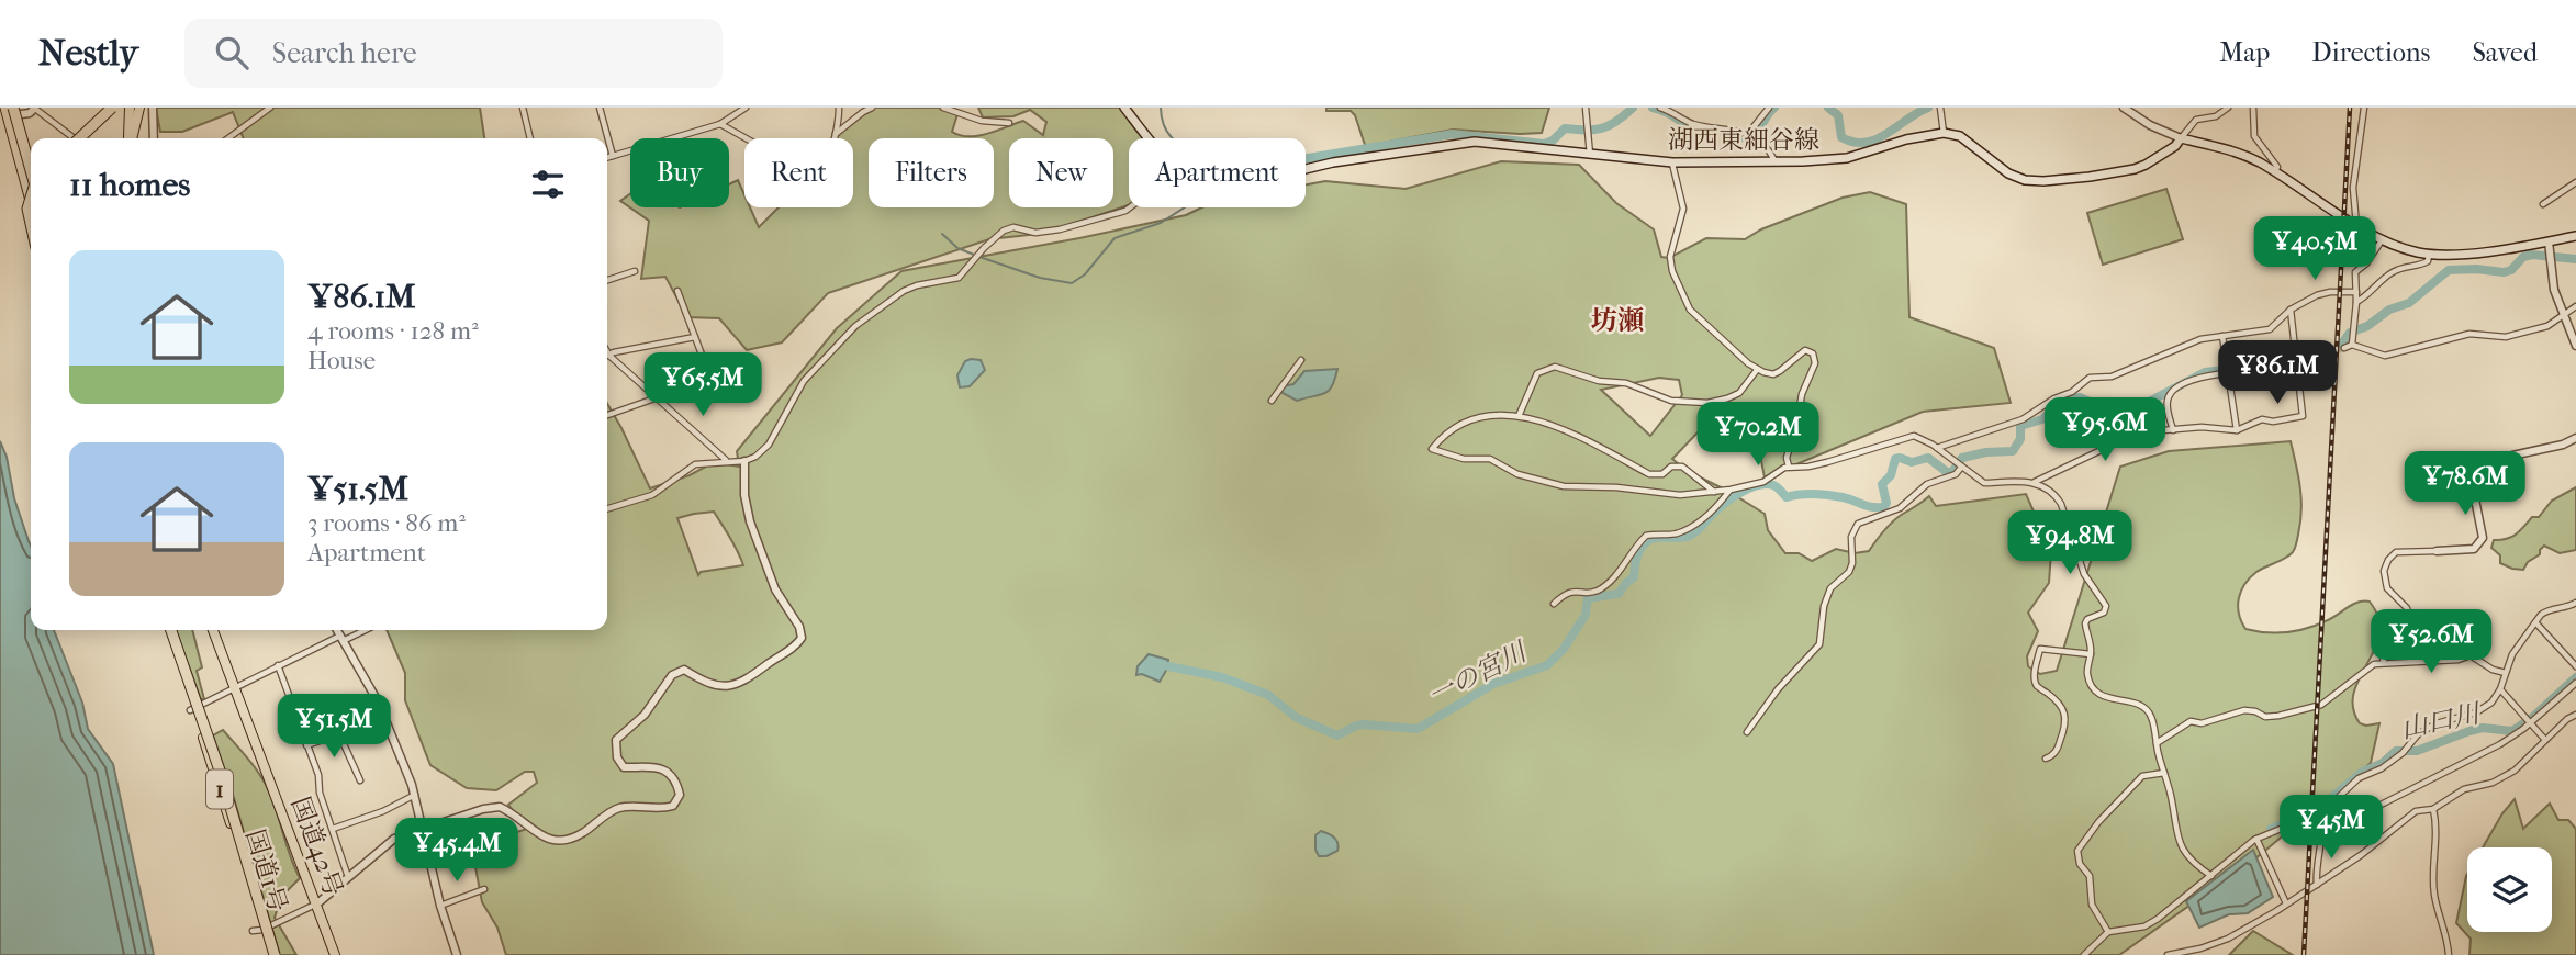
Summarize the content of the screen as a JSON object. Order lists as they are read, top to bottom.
{
  "streets": {
    "highway": ["1", "国道42号", "国道1号"],
    "main road": ["湖西東細谷線"]
  },
  "crossings": [
    ["1", "国道1号"]
  ],
  "districts": ["坊瀬"],
  "water": ["一の宮川", "山口川"],
  "page": {
    "header": "Nestly",
    "search": "Search here",
    "nav": ["Map", "Directions", "Saved"],
    "chip": [
      "Buy",
      "Rent",
      "Filters",
      "New",
      "Apartment"
    ],
    "heading": "11 homes",
    "price": [
      "¥40.5M",
      "¥86.1M",
      "¥65.5M",
      "¥95.6M",
      "¥70.2M",
      "¥78.6M",
      "¥94.8M",
      "¥52.6M",
      "¥51.5M",
      "¥45M",
      "¥45.4M"
    ],
    "list": [
      {
        "name": "¥86.1M",
        "note": "4 rooms · 128 m² · House"
      },
      {
        "name": "¥51.5M",
        "note": "3 rooms · 86 m² · Apartment"
      }
    ]
  }
}
